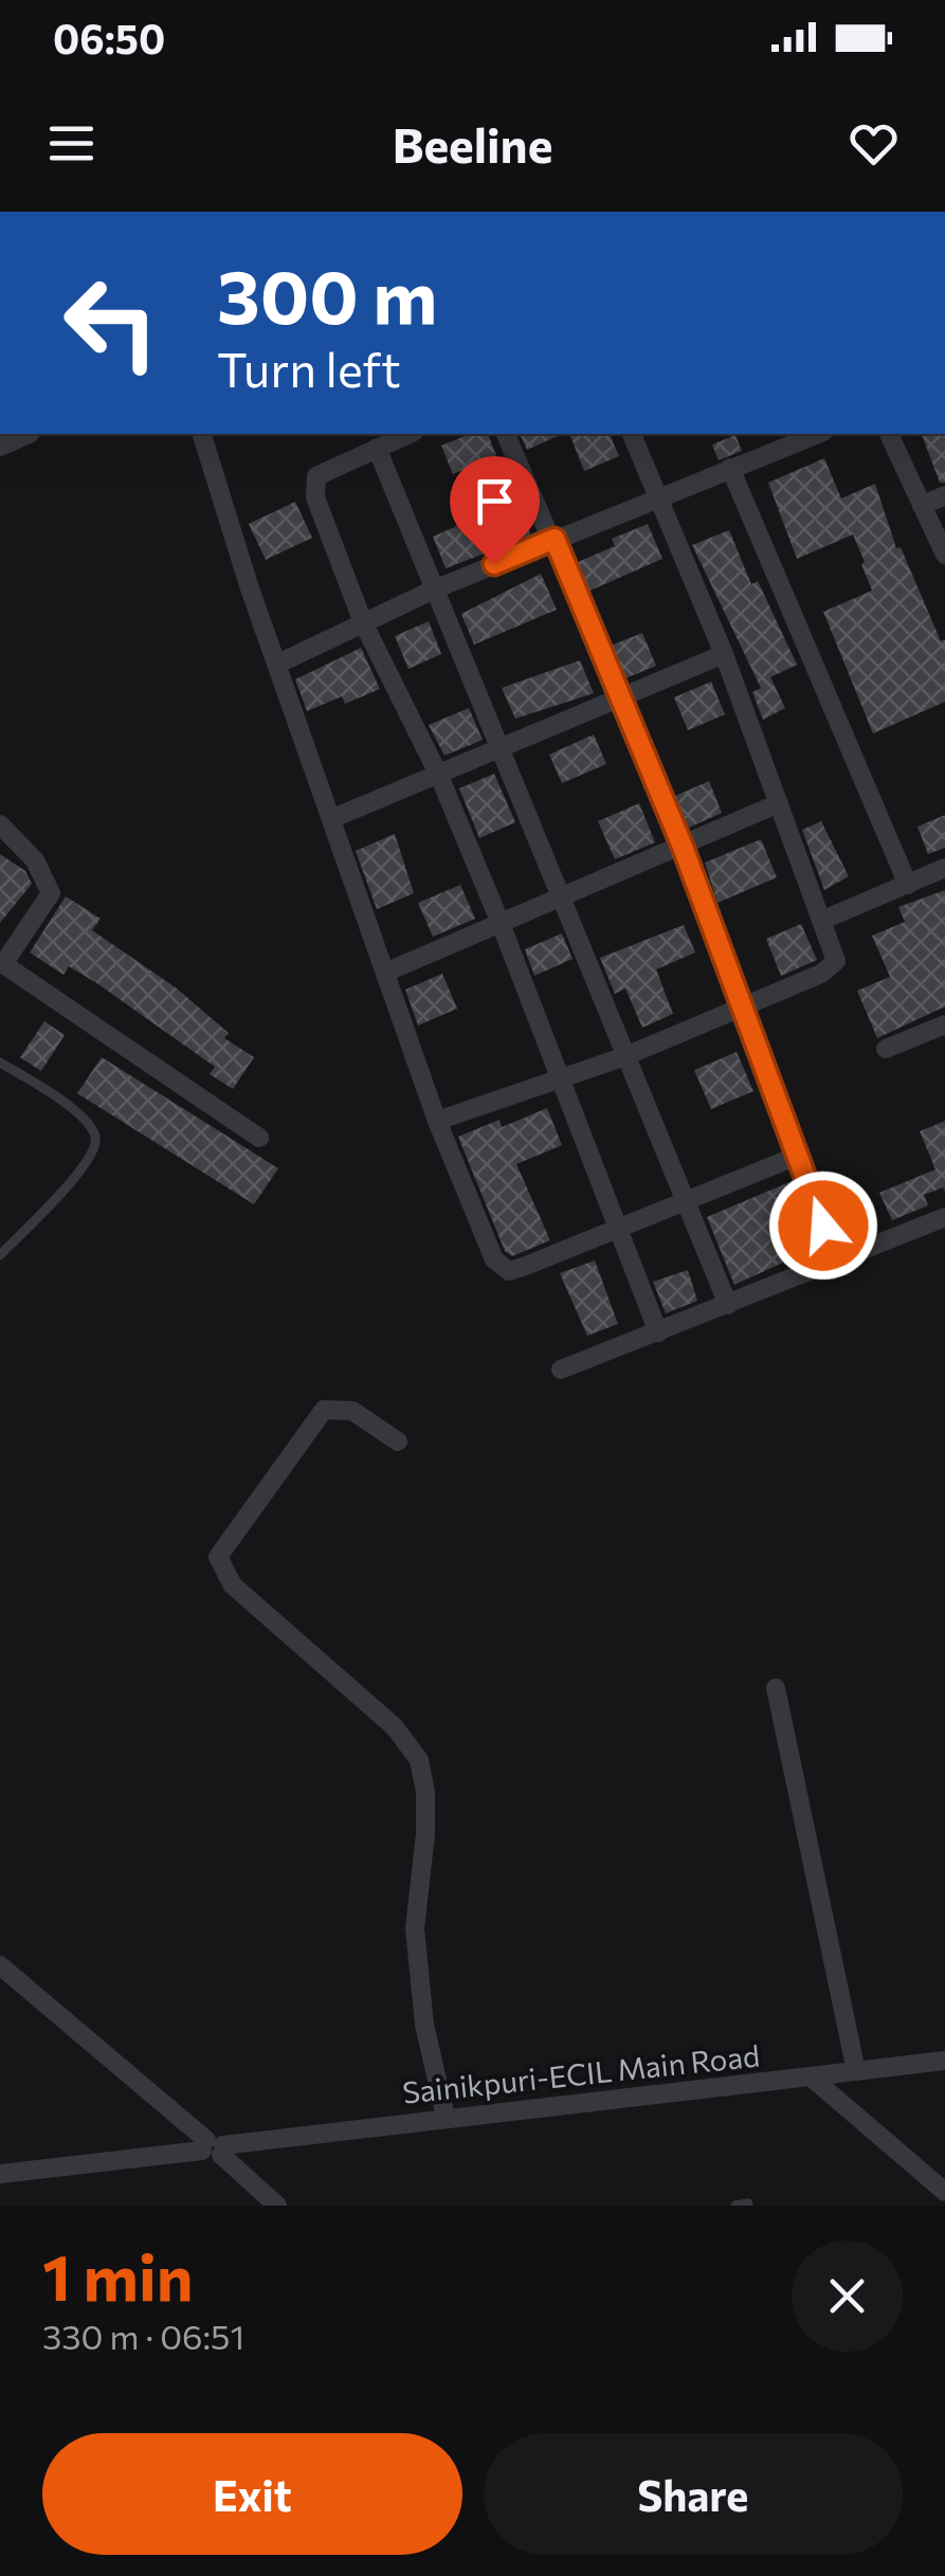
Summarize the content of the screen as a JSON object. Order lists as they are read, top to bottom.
{
  "streets": {
    "street": ["Sainikpuri-ECIL Main Road"]
  },
  "page": {
    "status": "06:50",
    "header": "Beeline",
    "turn": ["300 m", "Turn left"],
    "heading": ["1 min", "330 m · 06:51"],
    "buttons": ["Exit", "Share"]
  }
}
